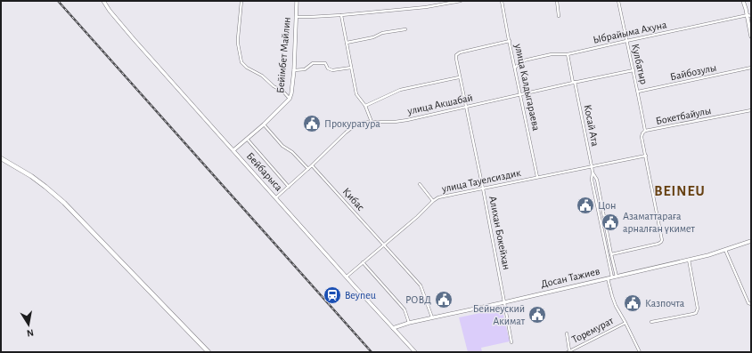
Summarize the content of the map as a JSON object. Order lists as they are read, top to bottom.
{
  "streets": {
    "street": [
      "Ыбрайыма Ахуна",
      "Бейімбет Майлин",
      "Кулбатыр",
      "Байбозулы",
      "улица Калдыгараева",
      "улица Акшабай",
      "Бокетбайулы",
      "Косай Ата",
      "Бейбарыса",
      "улица Тауелсиздик",
      "Қибас",
      "Алихан Бокейхан",
      "Досан Тажиев",
      "Торемурат"
    ]
  },
  "crossings": [
    ["Ыбрайыма Ахуна", "Кулбатыр"],
    ["Ыбрайыма Ахуна", "улица Калдыгараева"],
    ["Ыбрайыма Ахуна", "Косай Ата"],
    ["Бейімбет Майлин", "Бейбарыса"],
    ["Кулбатыр", "Байбозулы"],
    ["Кулбатыр", "улица Акшабай"],
    ["Кулбатыр", "Бокетбайулы"],
    ["улица Калдыгараева", "улица Акшабай"],
    ["улица Калдыгараева", "улица Тауелсиздик"],
    ["улица Калдыгараева", "Алихан Бокейхан"],
    ["улица Акшабай", "Косай Ата"],
    ["улица Акшабай", "Бейбарыса"],
    ["улица Акшабай", "Қибас"],
    ["улица Акшабай", "Алихан Бокейхан"],
    ["Бокетбайулы", "Косай Ата"],
    ["Бокетбайулы", "улица Тауелсиздик"],
    ["Косай Ата", "улица Тауелсиздик"],
    ["Косай Ата", "Досан Тажиев"],
    ["Бейбарыса", "улица Тауелсиздик"],
    ["Бейбарыса", "Досан Тажиев"],
    ["улица Тауелсиздик", "Қибас"],
    ["улица Тауелсиздик", "Алихан Бокейхан"],
    ["Қибас", "Досан Тажиев"],
    ["Алихан Бокейхан", "Досан Тажиев"]
  ],
  "districts": ["BEINEU"],
  "places": {
    "public building": [
      "Прокуратура",
      "Цон",
      "Азаматтараға арналған үкимет",
      "РОВД",
      "Казпочта",
      "Бейнеуский Акимат"
    ],
    "station": ["Beyneu"]
  },
  "north": "bottom"
}
